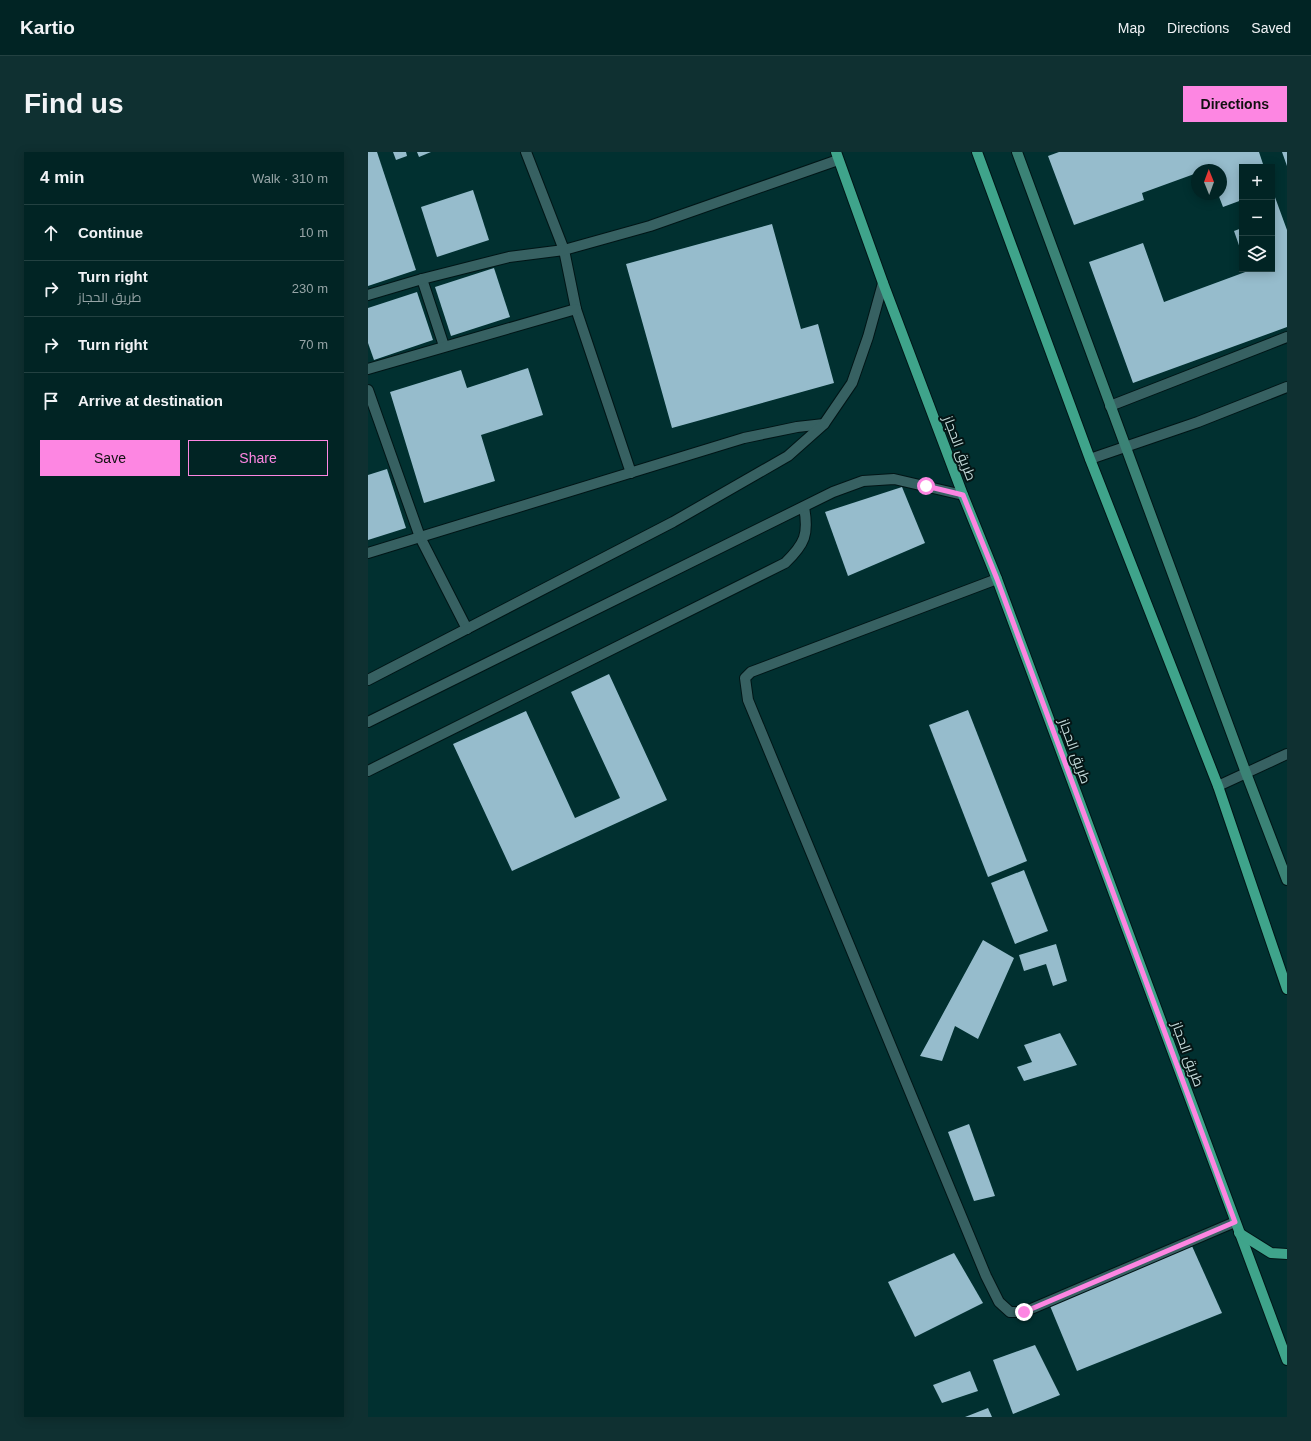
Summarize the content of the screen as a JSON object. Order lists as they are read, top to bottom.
{
  "streets": {
    "main road": ["طريق الحجاز"]
  },
  "north": "top",
  "page": {
    "header": "Kartio",
    "nav": ["Map", "Directions", "Saved"],
    "buttons": [
      "Directions",
      ["Save", "Share"]
    ],
    "title": "Find us",
    "heading": ["4 min", "Walk · 310 m"],
    "map_buttons": ["+", "−"],
    "list": [
      ["Continue", "10 m"],
      ["Turn right", "طريق الحجاز", "230 m"],
      ["Turn right", "70 m"],
      "Arrive at destination"
    ]
  }
}
